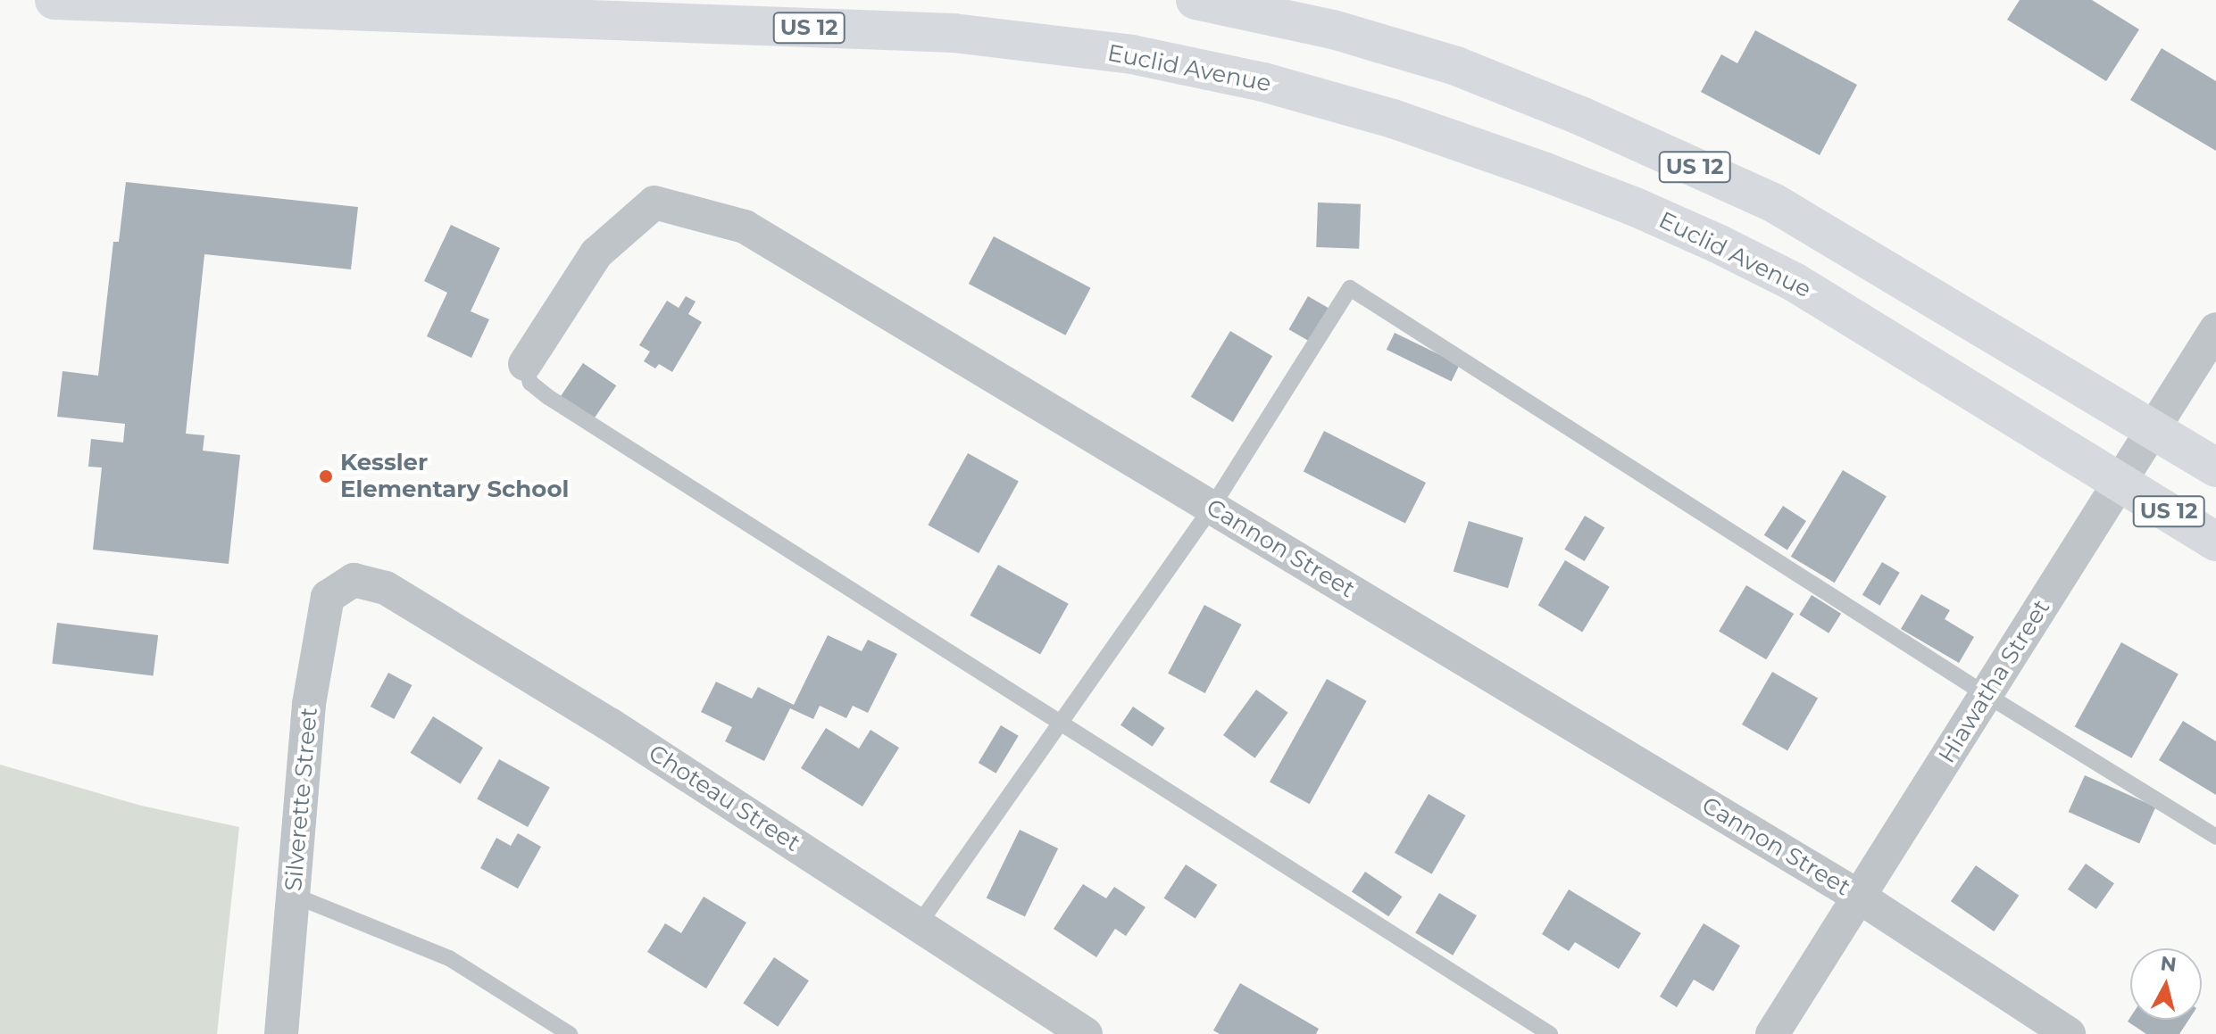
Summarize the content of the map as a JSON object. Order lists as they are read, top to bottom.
{
  "streets": {
    "highway": ["US 12", "Euclid Avenue"],
    "street": [
      "Cannon Street",
      "Hiawatha Street",
      "Choteau Street",
      "Silverette Street"
    ]
  },
  "crossings": [
    ["US 12", "Hiawatha Street"],
    ["Euclid Avenue", "Hiawatha Street"],
    ["Cannon Street", "Hiawatha Street"],
    ["Choteau Street", "Silverette Street"]
  ],
  "places": ["Kessler Elementary School"],
  "north": "top"
}
